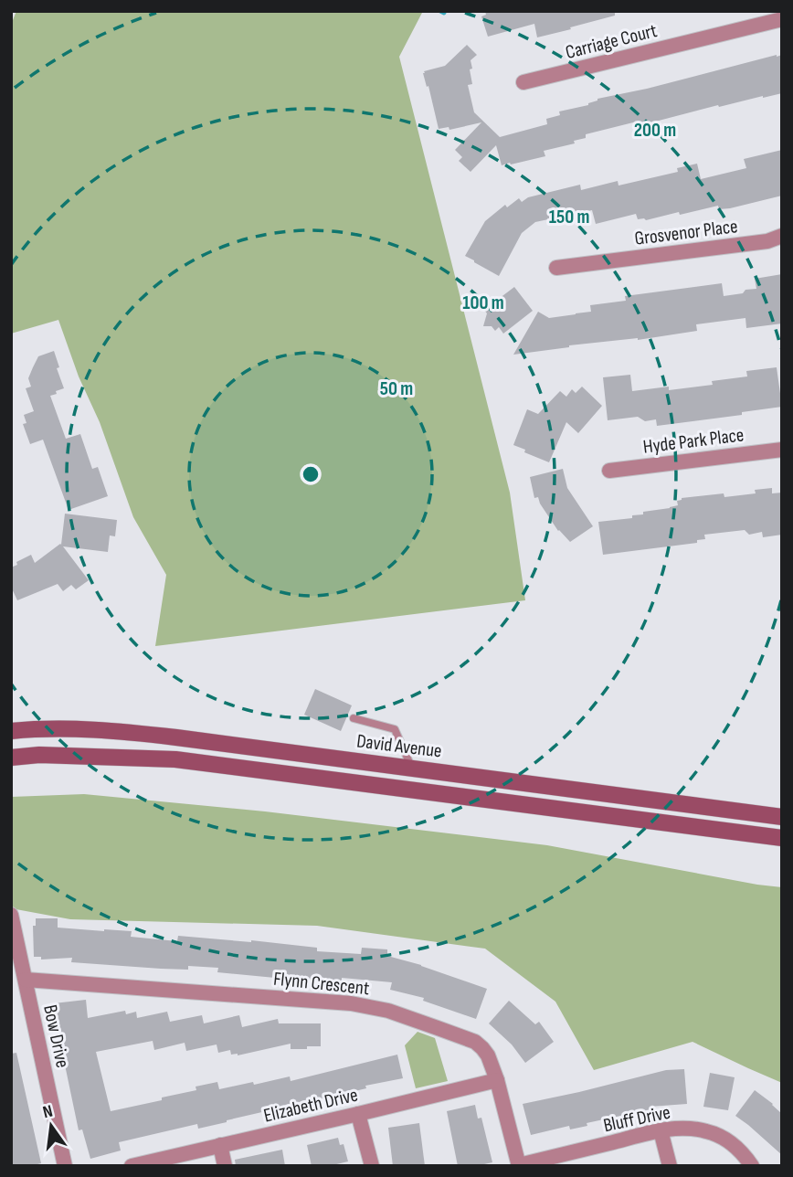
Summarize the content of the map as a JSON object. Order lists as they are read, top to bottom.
{
  "streets": {
    "main road": ["David Avenue"],
    "street": [
      "Carriage Court",
      "Grosvenor Place",
      "Hyde Park Place",
      "Flynn Crescent",
      "Bow Drive",
      "Elizabeth Drive",
      "Bluff Drive"
    ]
  },
  "crossings": [
    ["Flynn Crescent", "Bow Drive"],
    ["Flynn Crescent", "Elizabeth Drive"],
    ["Flynn Crescent", "Bluff Drive"]
  ],
  "north": "top",
  "rings": [
    "200 m",
    "150 m",
    "100 m",
    "50 m"
  ]
}
